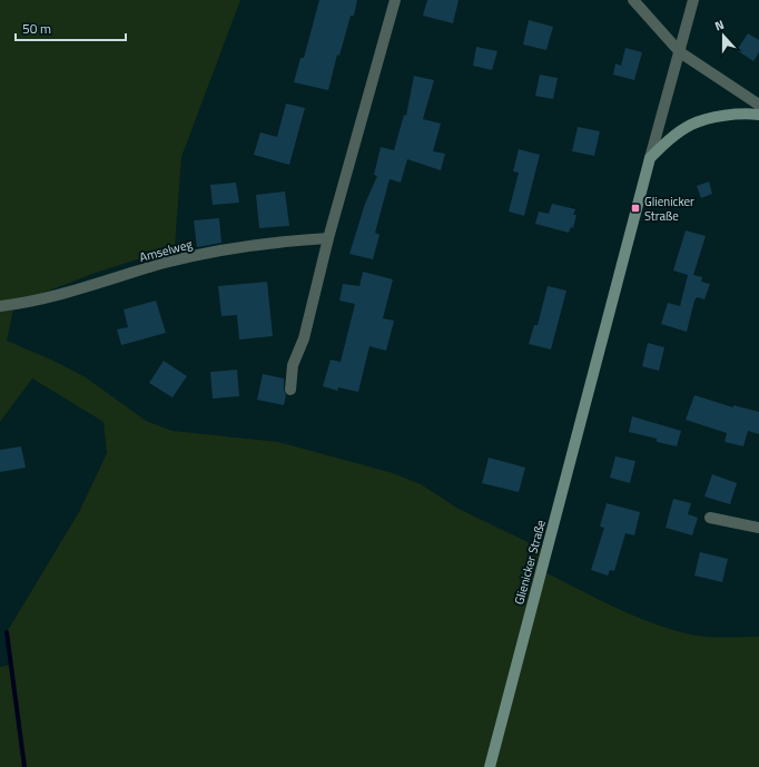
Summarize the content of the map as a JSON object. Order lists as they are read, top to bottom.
{
  "streets": {
    "street": ["Amselweg", "Glienicker Straße"]
  },
  "places": {
    "transit": ["Glienicker Straße"]
  },
  "scale_bar": "50 m",
  "north": "top"
}
